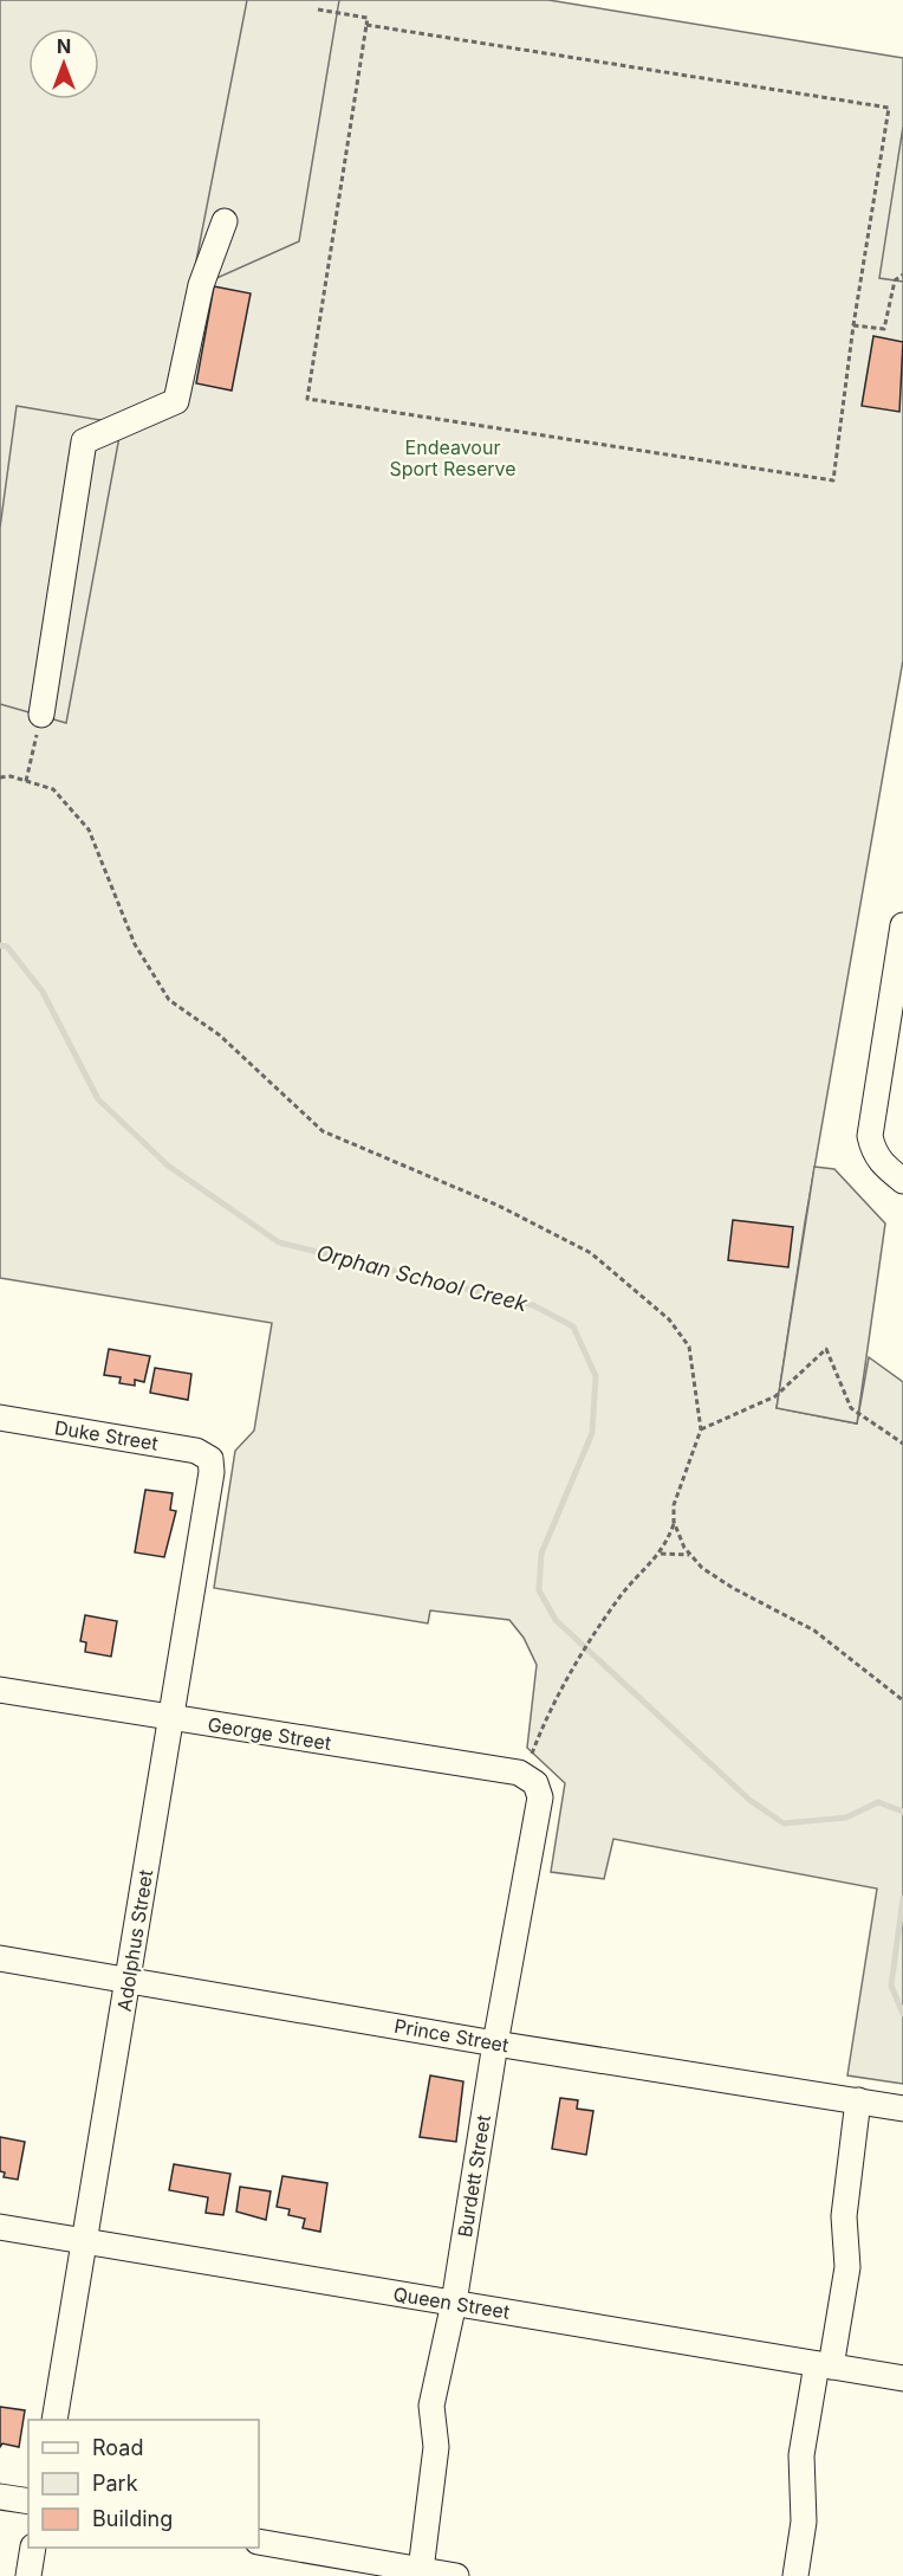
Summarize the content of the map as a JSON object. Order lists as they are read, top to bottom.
{
  "streets": {
    "street": [
      "Duke Street",
      "George Street",
      "Adolphus Street",
      "Prince Street",
      "Burdett Street",
      "Queen Street"
    ]
  },
  "crossings": [
    ["Duke Street", "Adolphus Street"],
    ["George Street", "Adolphus Street"],
    ["George Street", "Burdett Street"],
    ["Adolphus Street", "Prince Street"],
    ["Adolphus Street", "Queen Street"],
    ["Prince Street", "Burdett Street"],
    ["Burdett Street", "Queen Street"]
  ],
  "water": ["Orphan School Creek"],
  "parks": ["Endeavour Sport Reserve"],
  "legend": ["Road", "Park", "Building"],
  "north": "top"
}
